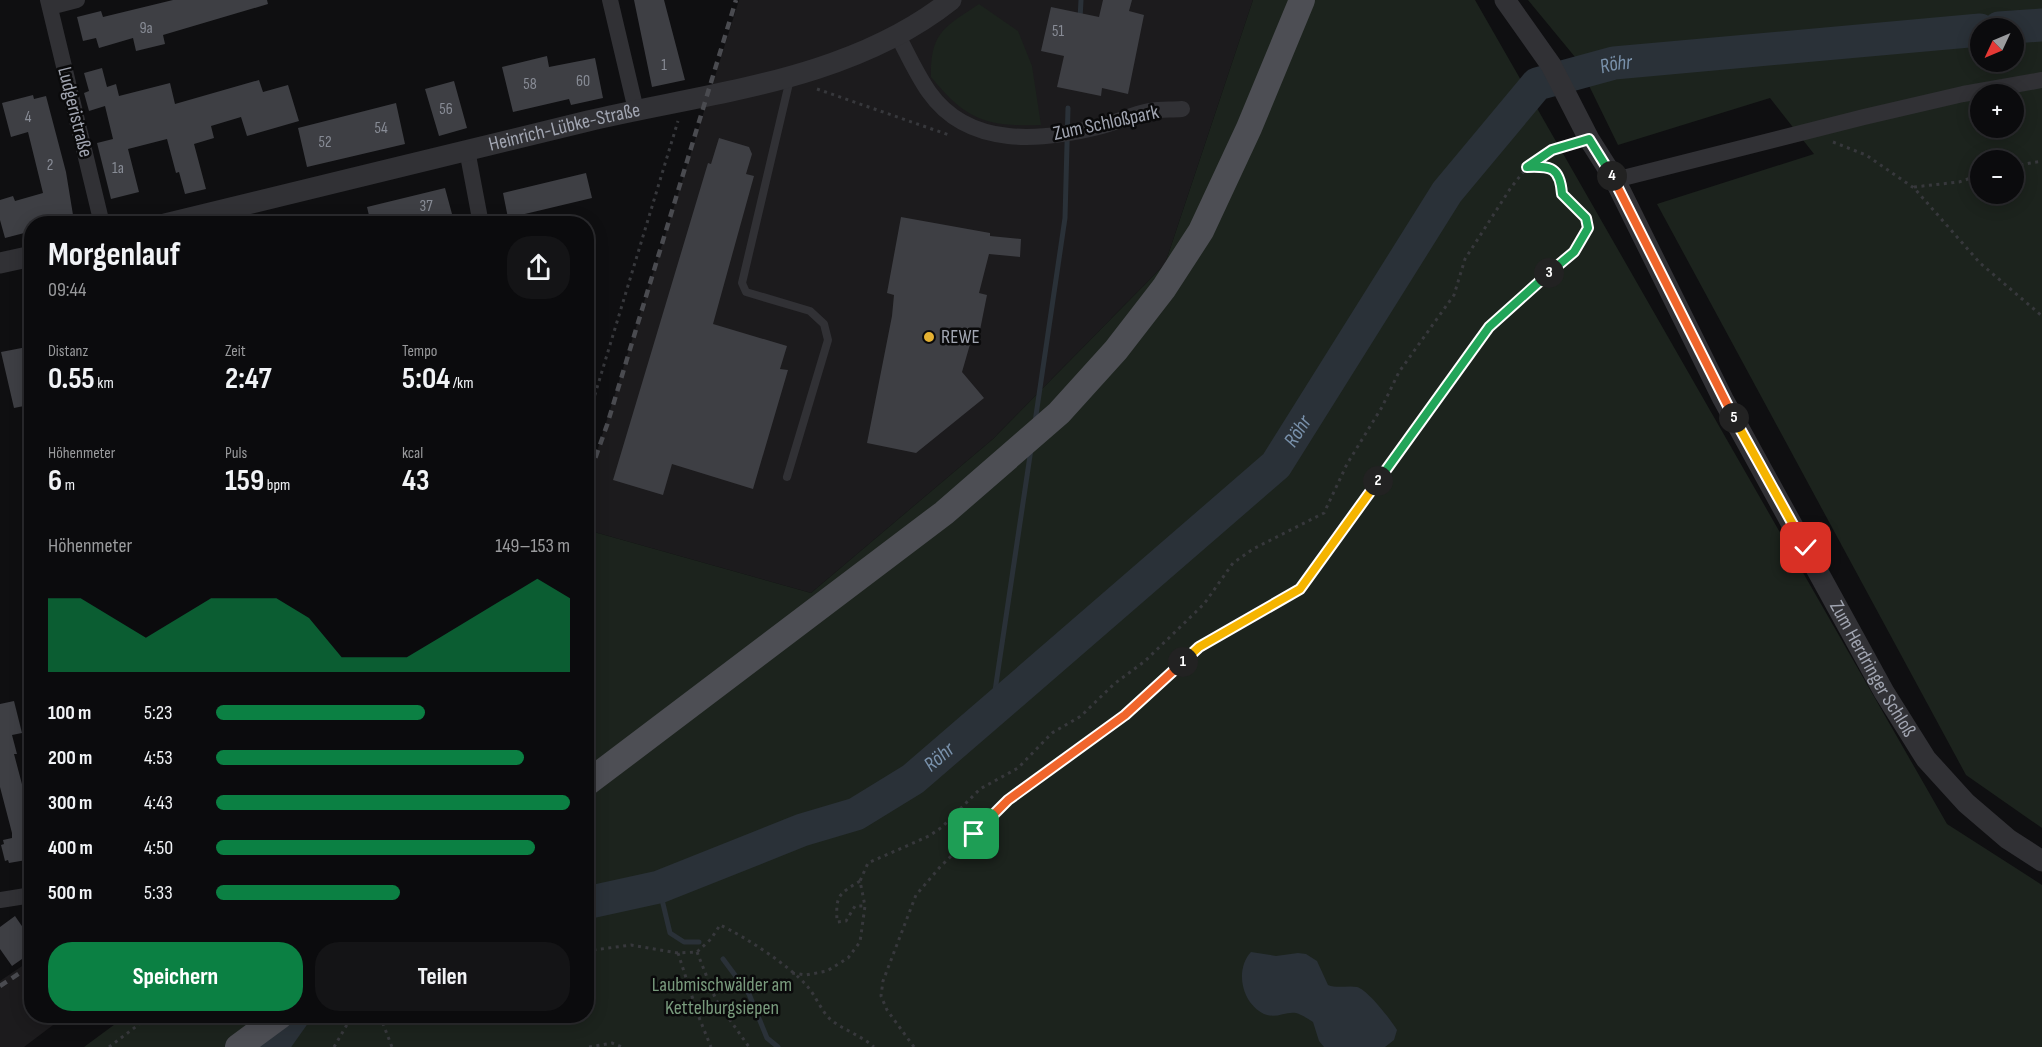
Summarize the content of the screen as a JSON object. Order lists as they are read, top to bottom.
{
  "streets": {
    "street": [
      "Ludgeristraße",
      "Zum Schloßpark",
      "Heinrich-Lübke-Straße",
      "Zum Herdringer Schloß"
    ]
  },
  "crossings": [
    ["Zum Schloßpark", "Heinrich-Lübke-Straße"]
  ],
  "water": ["Röhr"],
  "parks": ["Laubmischwälder am Kettelburgsiepen"],
  "places": ["REWE"],
  "house_numbers": [
    "9a",
    "51",
    "1",
    "60",
    "58",
    "56",
    "4",
    "54",
    "52",
    "2",
    "1a",
    "37"
  ],
  "north": "bottom left",
  "page": {
    "map_buttons": ["+", "−"],
    "pins": [
      "4",
      "3",
      "5",
      "2",
      "1"
    ],
    "heading": ["Morgenlauf", "09:44"],
    "stats": [
      ["Distanz", "0.55 km"],
      ["Zeit", "2:47"],
      ["Tempo", "5:04 /km"],
      ["Höhenmeter", "6 m"],
      ["Puls", "159 bpm"],
      ["kcal", "43"]
    ],
    "chart": ["Höhenmeter", "149–153 m"],
    "list": [
      {
        "name": "100 m",
        "note": "5:23"
      },
      {
        "name": "200 m",
        "note": "4:53"
      },
      {
        "name": "300 m",
        "note": "4:43"
      },
      {
        "name": "400 m",
        "note": "4:50"
      },
      {
        "name": "500 m",
        "note": "5:33"
      }
    ],
    "buttons": ["Speichern", "Teilen"]
  }
}
